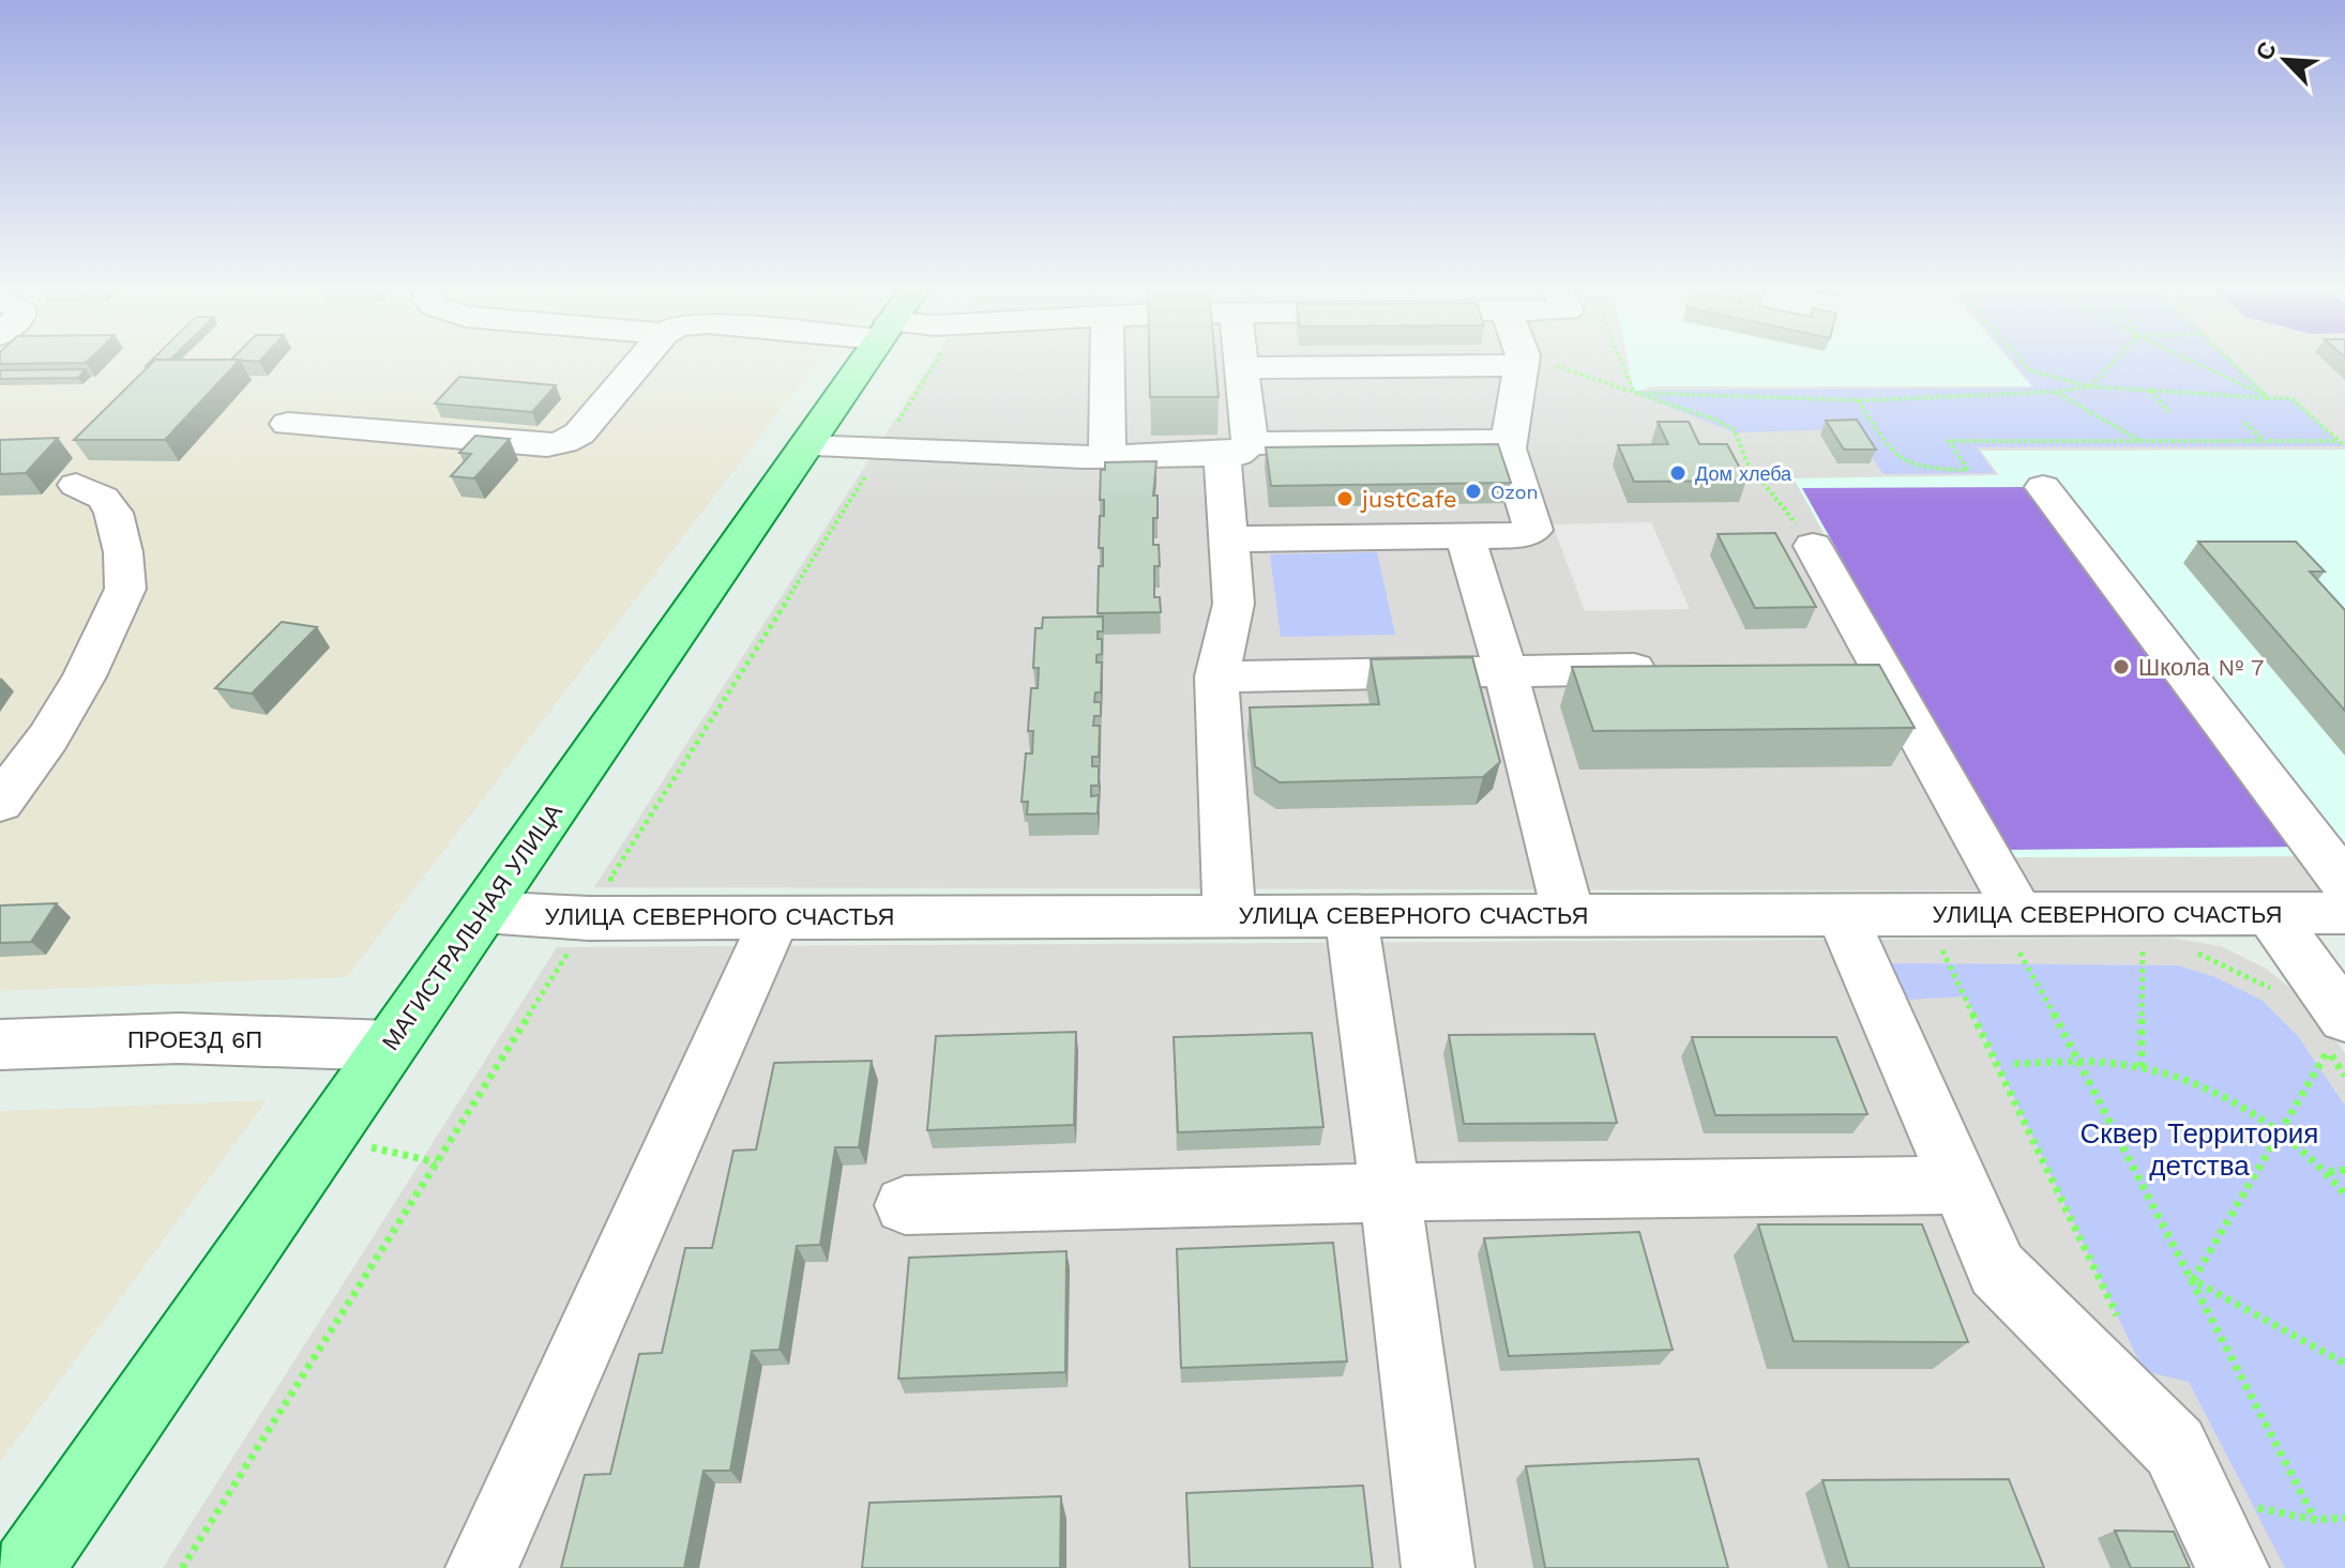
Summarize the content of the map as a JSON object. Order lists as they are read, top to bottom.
{
  "streets": {
    "main road": ["МАГИСТРАЛЬНАЯ УЛИЦА"],
    "street": ["УЛИЦА СЕВЕРНОГО СЧАСТЬЯ", "ПРОЕЗД 6П"]
  },
  "crossings": [
    ["УЛИЦА СЕВЕРНОГО СЧАСТЬЯ", "МАГИСТРАЛЬНАЯ УЛИЦА"],
    ["МАГИСТРАЛЬНАЯ УЛИЦА", "ПРОЕЗД 6П"]
  ],
  "parks": ["Сквер Территория детства"],
  "places": [
    "Дом хлеба",
    "Ozon",
    "justCafe",
    "Школа № 7"
  ],
  "north": "top left"
}
